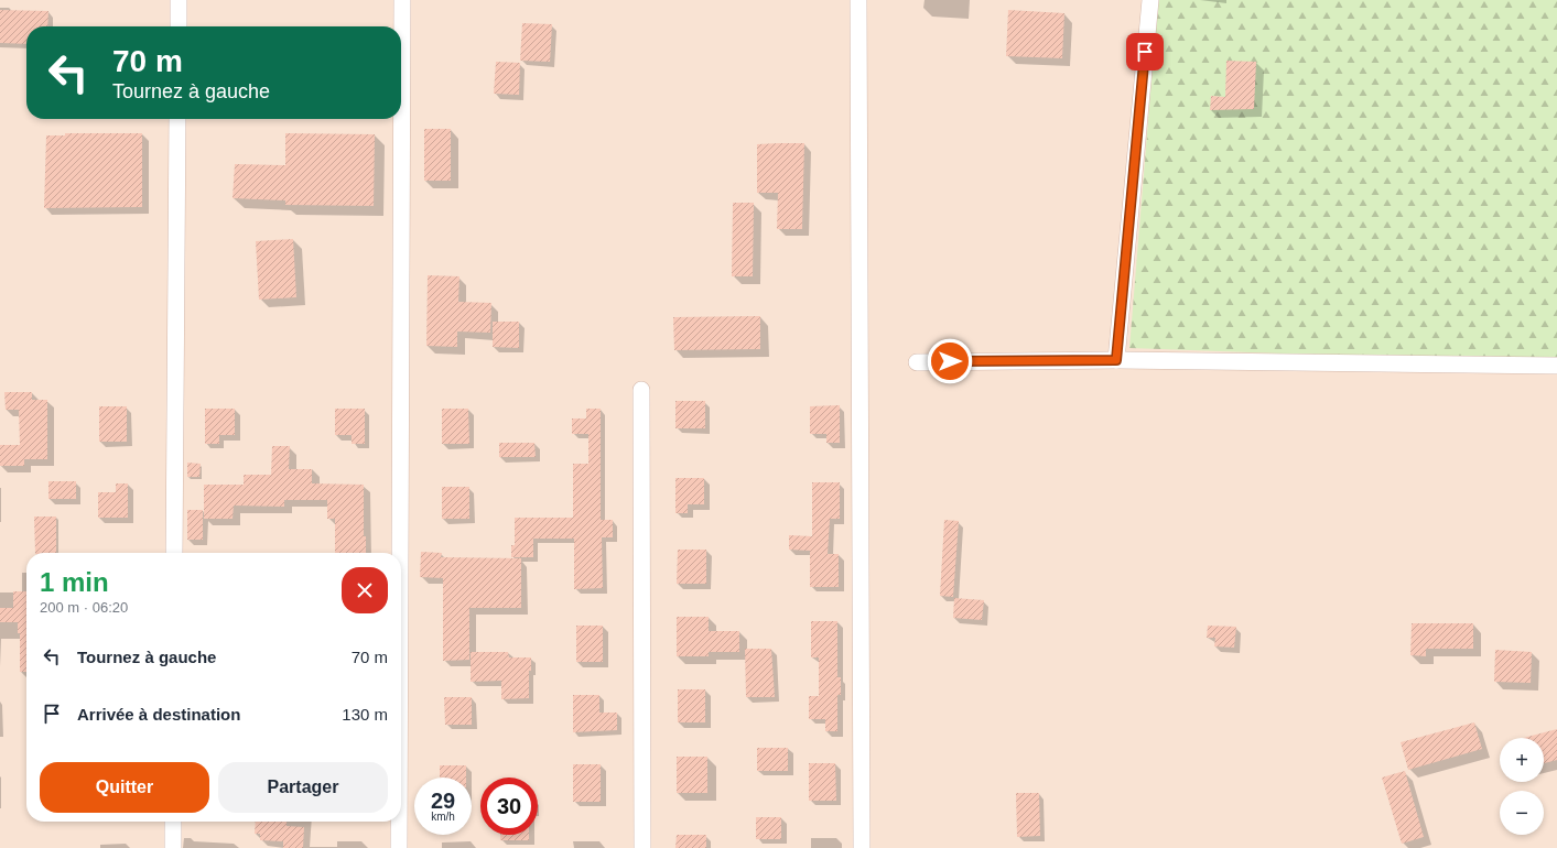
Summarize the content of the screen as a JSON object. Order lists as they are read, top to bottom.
{
  "page": {
    "turn": ["70 m", "Tournez à gauche"],
    "heading": ["1 min", "200 m · 06:20"],
    "list": [
      {
        "name": "Tournez à gauche",
        "value": "70 m"
      },
      {
        "name": "Arrivée à destination",
        "value": "130 m"
      }
    ],
    "map_buttons": ["+", "−"],
    "buttons": ["Quitter", "Partager"],
    "speed": "29 km/h",
    "limit": "30"
  }
}
